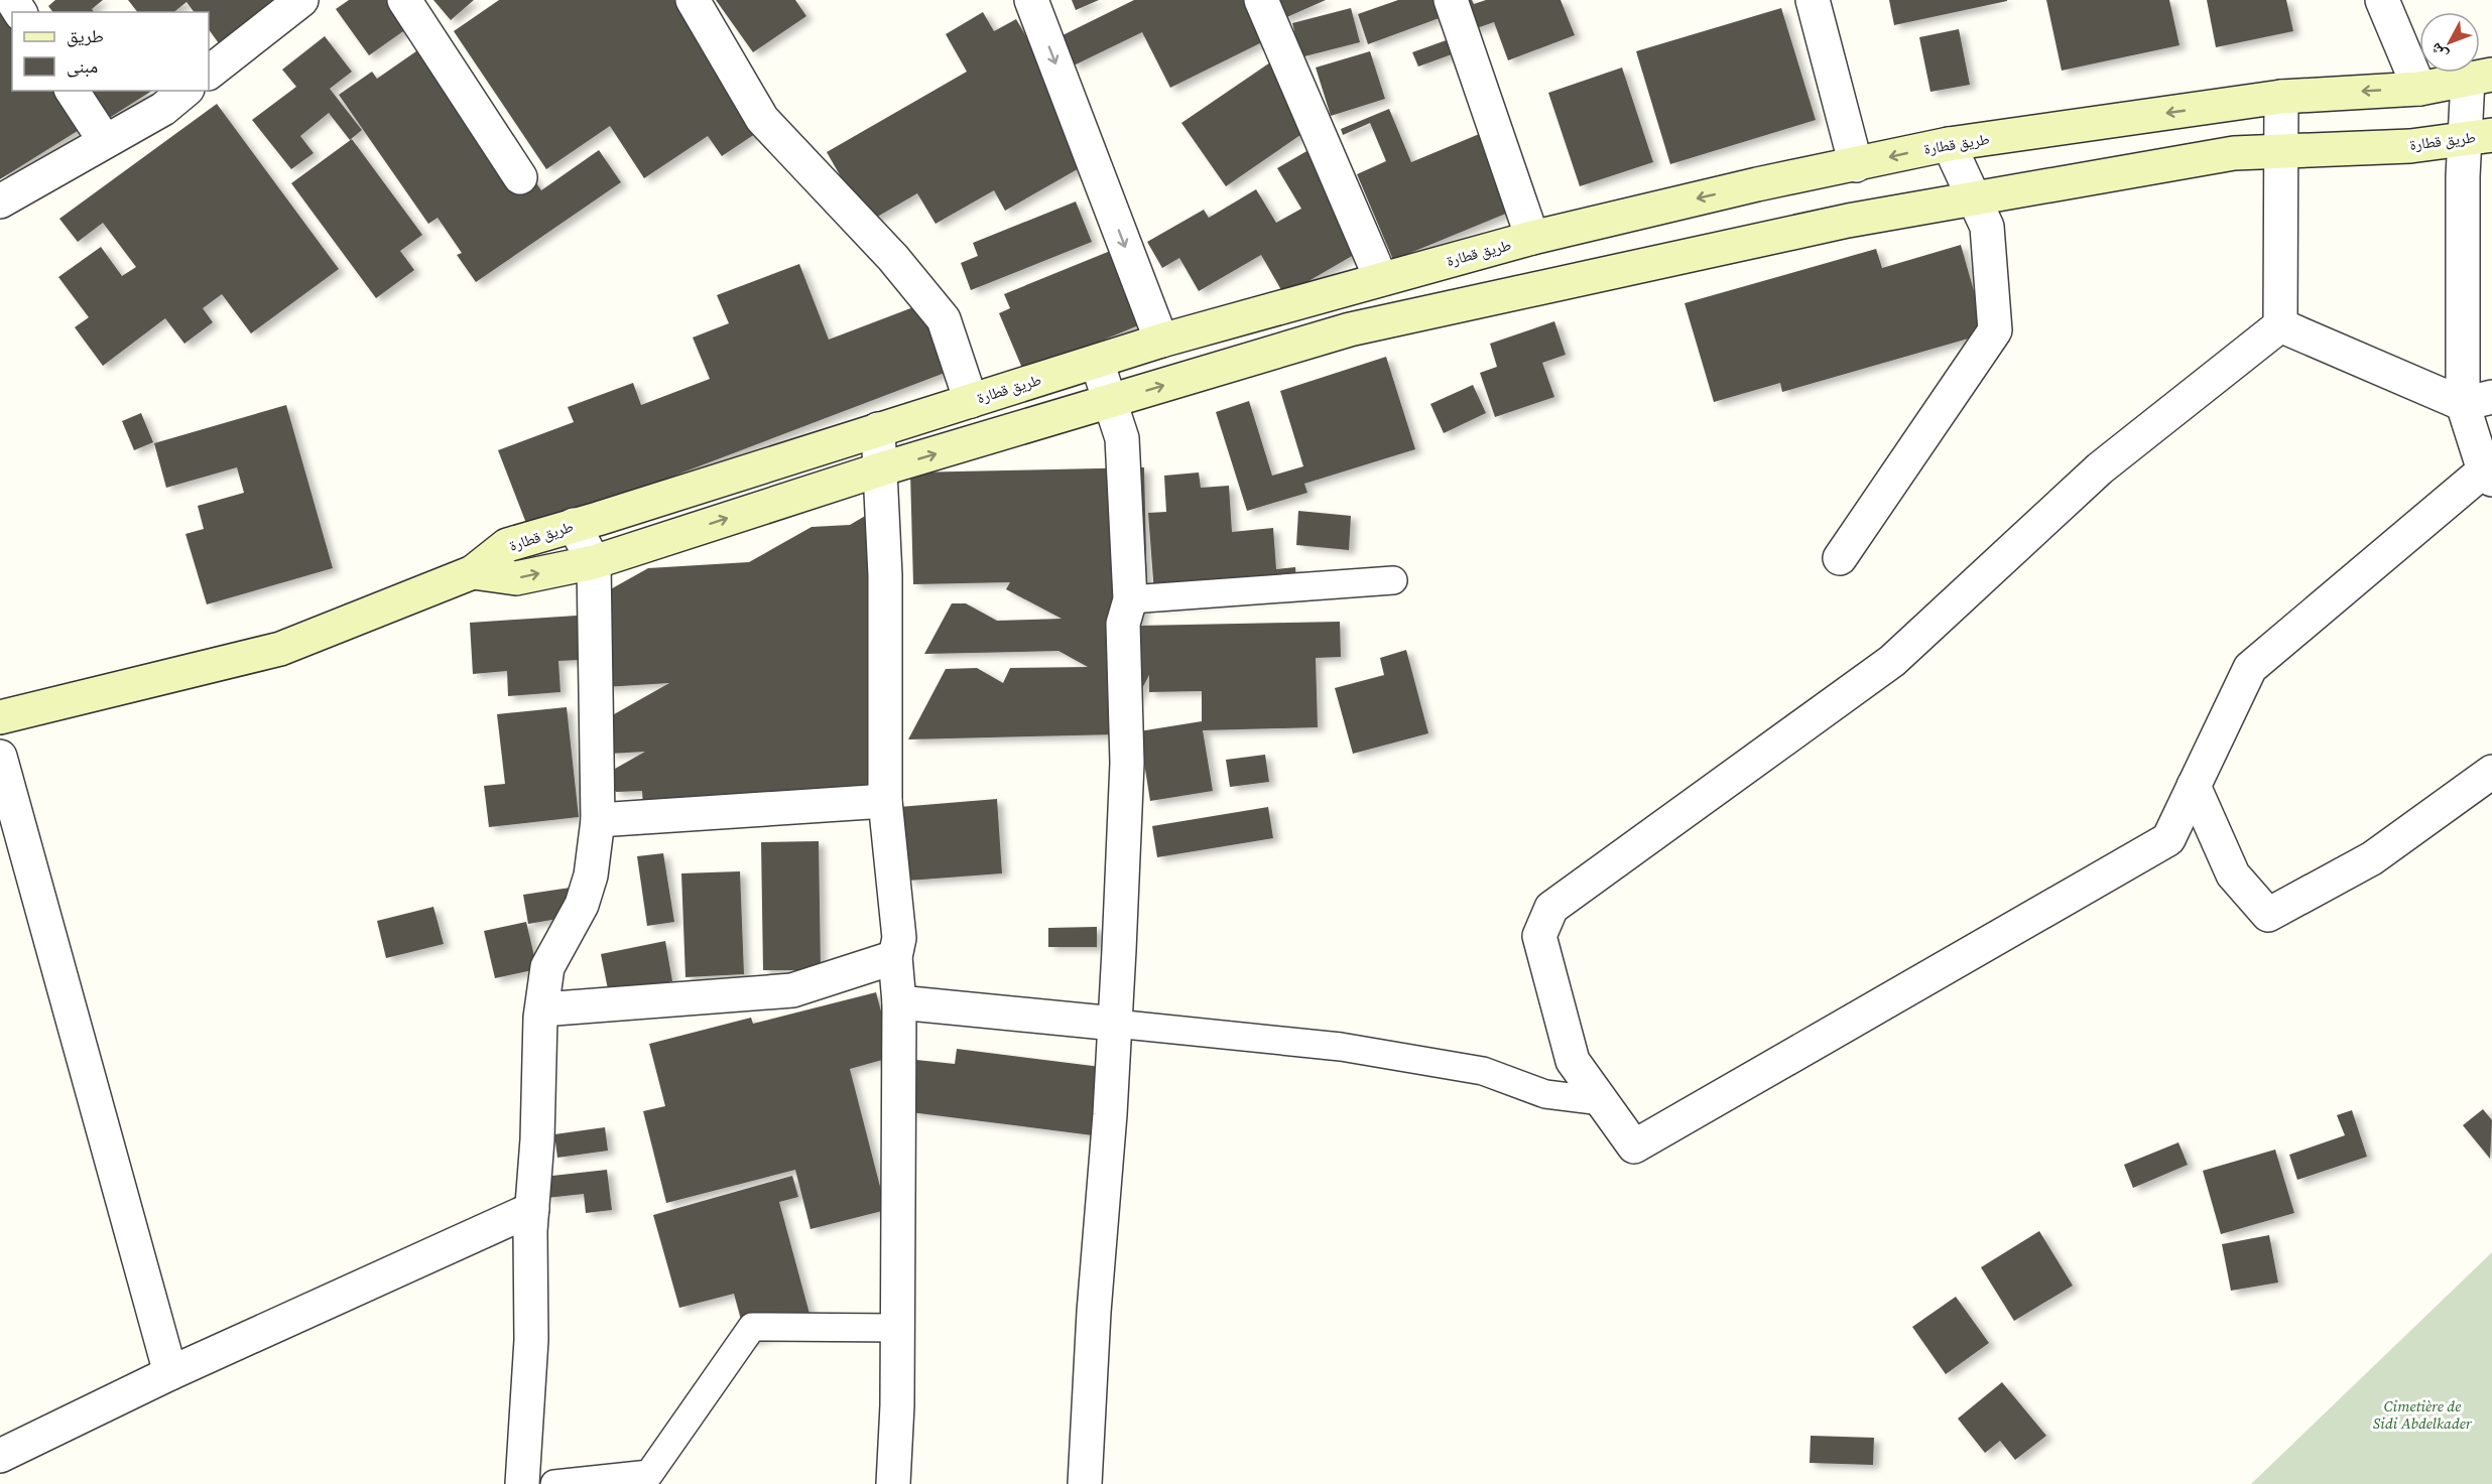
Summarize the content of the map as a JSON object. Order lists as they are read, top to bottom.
{
  "streets": {
    "main road": ["طريق قطارة"]
  },
  "parks": ["Cimetière de Sidi Abdelkader"],
  "legend": ["طريق", "مبنى"],
  "north": "bottom left"
}
